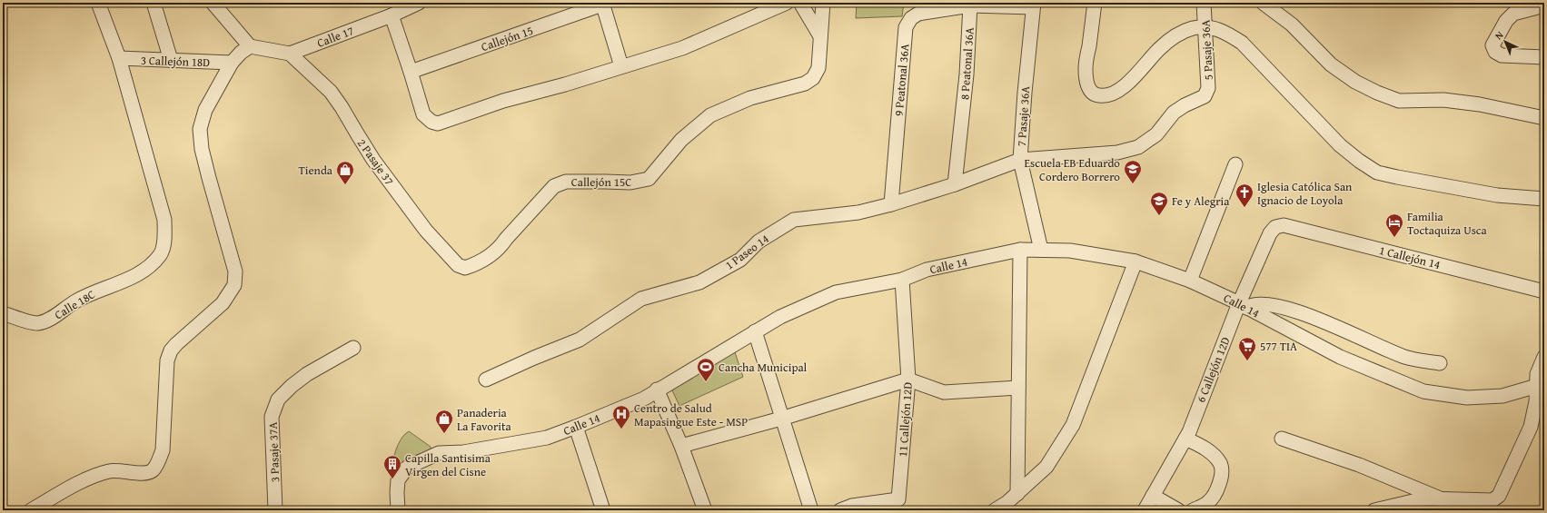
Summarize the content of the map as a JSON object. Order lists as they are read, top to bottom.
{
  "streets": {
    "street": [
      "Calle 17",
      "Callejón 15",
      "5 Pasaje 36A",
      "3 Callejón 18D",
      "8 Peatonal 36A",
      "9 Peatonal 36A",
      "7 Pasaje 36A",
      "2 Pasaje 37",
      "Callejón 15C",
      "1 Paseo 14",
      "1 Callejón 14",
      "Calle 14",
      "Calle 18C",
      "6 Callejón 12D",
      "11 Callejón 12D",
      "3 Pasaje 37A"
    ]
  },
  "crossings": [
    ["Calle 17", "2 Pasaje 37"],
    ["5 Pasaje 36A", "7 Pasaje 36A"],
    ["5 Pasaje 36A", "1 Paseo 14"],
    ["3 Callejón 18D", "Calle 18C"],
    ["8 Peatonal 36A", "1 Paseo 14"],
    ["9 Peatonal 36A", "1 Paseo 14"],
    ["7 Pasaje 36A", "1 Paseo 14"],
    ["7 Pasaje 36A", "Calle 14"],
    ["2 Pasaje 37", "Callejón 15C"],
    ["1 Callejón 14", "6 Callejón 12D"],
    ["Calle 14", "6 Callejón 12D"],
    ["Calle 14", "11 Callejón 12D"]
  ],
  "places": {
    "school or university": ["Escuela EB Eduardo Cordero Borrero", "Fe y Alegria"],
    "shop": ["Tienda", "Panaderia La Favorita"],
    "church": ["Iglesia Católica San Ignacio de Loyola"],
    "hotel": ["Familia Toctaquiza Usca"],
    "supermarket": ["577 TIA"],
    "sports": ["Cancha Municipal"],
    "hospital": ["Centro de Salud Mapasingue Este - MSP"],
    "building": ["Capilla Santisima Virgen del Cisne"]
  },
  "north": "top left"
}
